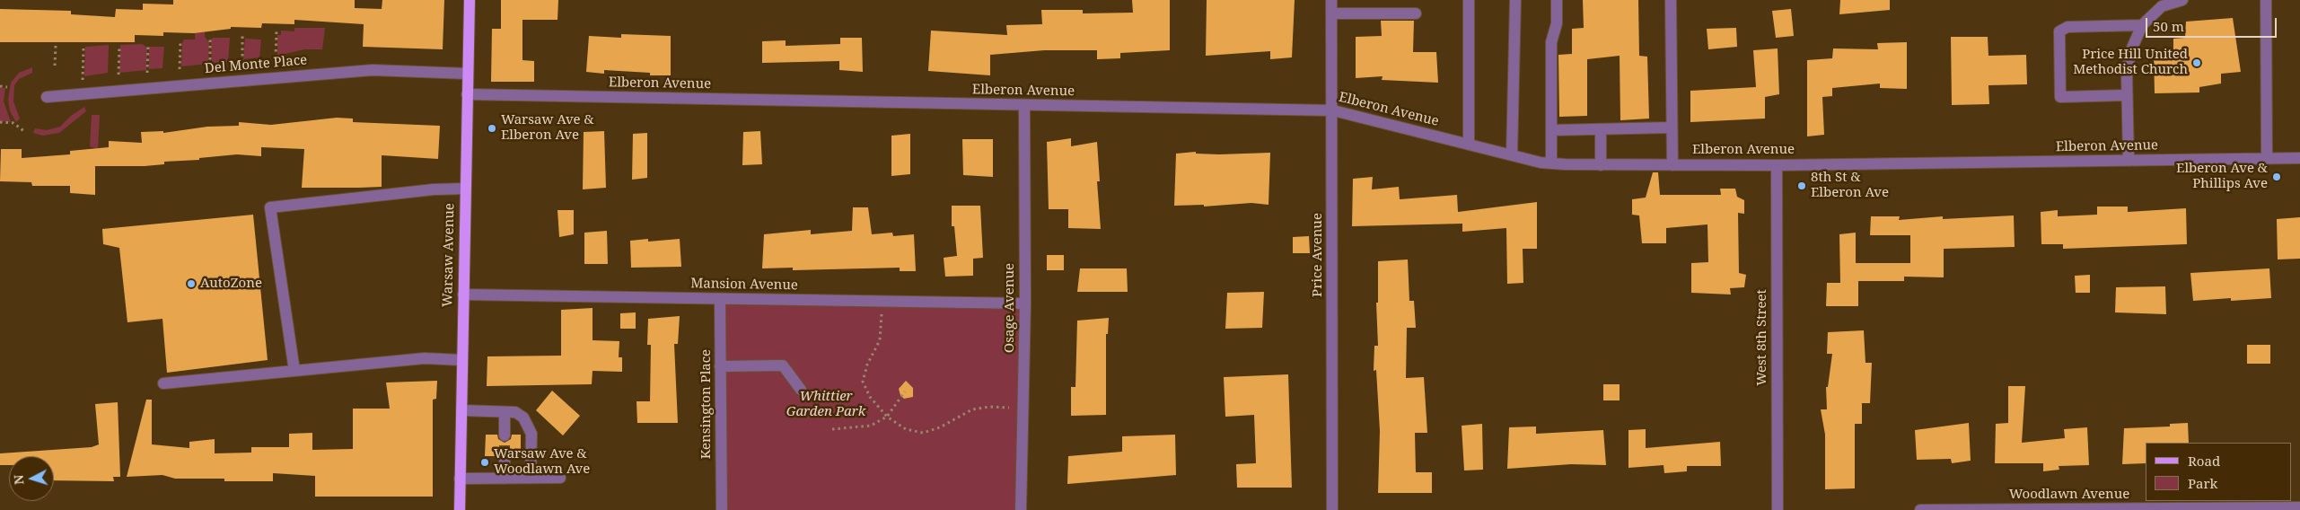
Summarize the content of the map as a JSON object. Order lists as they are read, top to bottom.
{
  "streets": {
    "main road": ["Warsaw Avenue"],
    "street": [
      "Del Monte Place",
      "Elberon Avenue",
      "Price Avenue",
      "Mansion Avenue",
      "Osage Avenue",
      "West 8th Street",
      "Kensington Place",
      "Woodlawn Avenue"
    ]
  },
  "crossings": [
    ["Del Monte Place", "Warsaw Avenue"],
    ["Elberon Avenue", "Warsaw Avenue"],
    ["Elberon Avenue", "Price Avenue"],
    ["Elberon Avenue", "Osage Avenue"],
    ["Elberon Avenue", "West 8th Street"],
    ["Warsaw Avenue", "Mansion Avenue"],
    ["Mansion Avenue", "Osage Avenue"],
    ["Mansion Avenue", "Kensington Place"]
  ],
  "parks": ["Whittier Garden Park"],
  "places": [
    "Price Hill United Methodist Church",
    "Warsaw Ave & Elberon Ave",
    "Elberon Ave & Phillips Ave",
    "8th St & Elberon Ave",
    "AutoZone",
    "Warsaw Ave & Woodlawn Ave"
  ],
  "legend": ["Road", "Park"],
  "scale_bar": "50 m",
  "north": "left"
}
